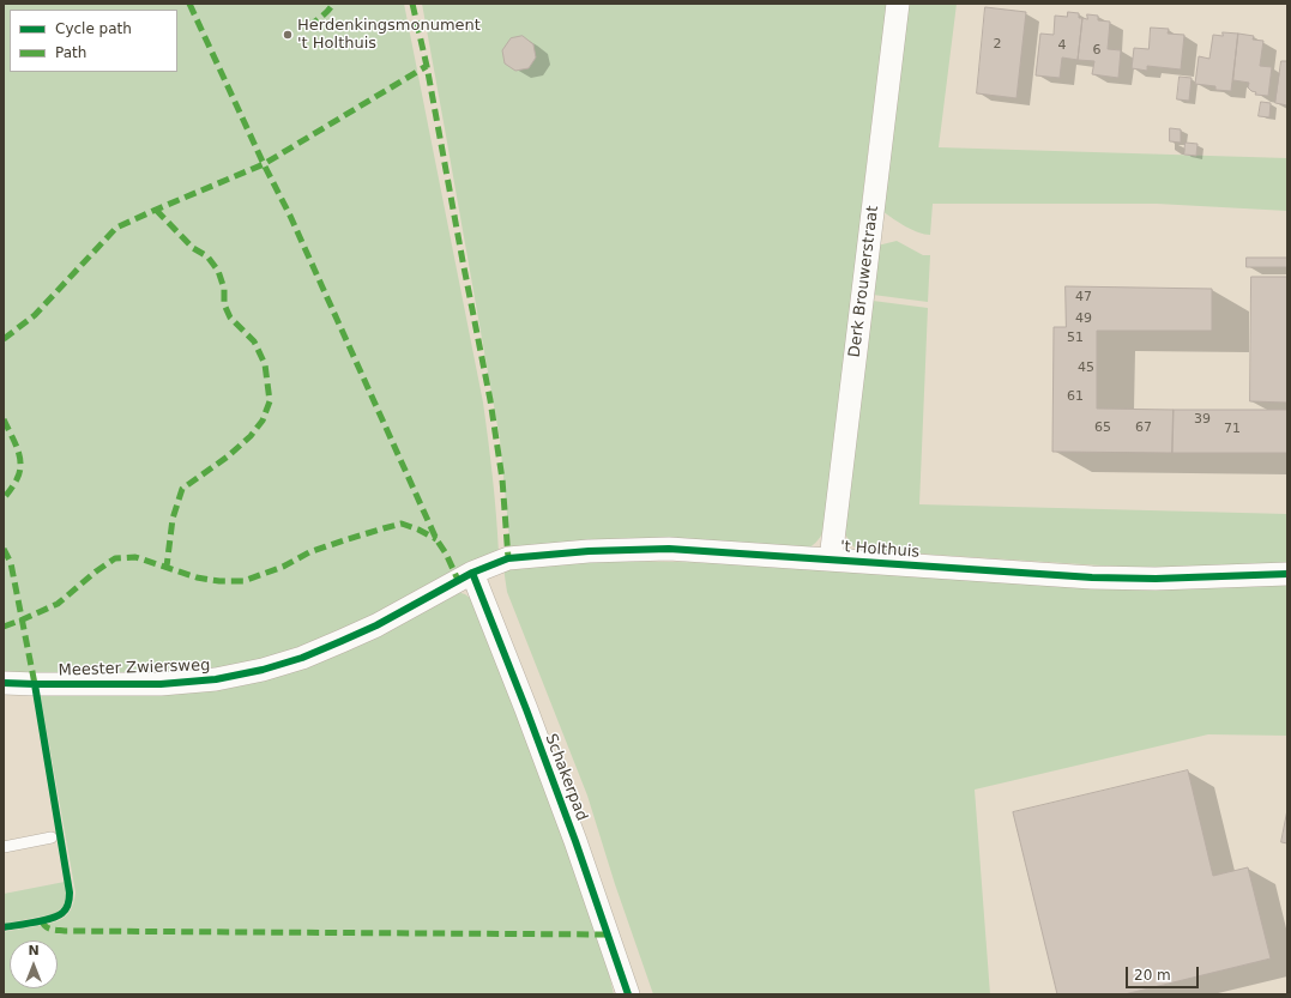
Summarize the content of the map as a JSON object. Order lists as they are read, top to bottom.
{
  "streets": {
    "street": [
      "Derk Brouwerstraat",
      "'t Holthuis",
      "Meester Zwiersweg",
      "Schakerpad"
    ]
  },
  "crossings": [
    ["Derk Brouwerstraat", "'t Holthuis"],
    ["'t Holthuis", "Meester Zwiersweg"],
    ["'t Holthuis", "Schakerpad"],
    ["Meester Zwiersweg", "Schakerpad"]
  ],
  "places": ["Herdenkingsmonument 't Holthuis"],
  "house_numbers": [
    "2",
    "4",
    "6",
    "47",
    "49",
    "51",
    "45",
    "61",
    "39",
    "65",
    "67",
    "71"
  ],
  "legend": ["Cycle path", "Path"],
  "scale_bar": "20 m",
  "north": "top"
}
